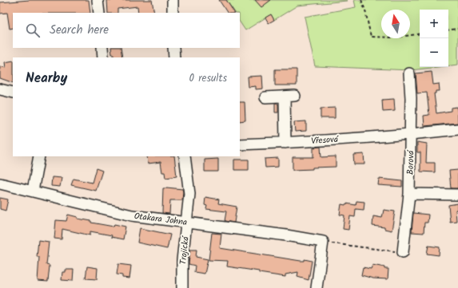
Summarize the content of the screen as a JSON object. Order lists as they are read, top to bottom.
{
  "streets": {
    "street": [
      "Vřesová",
      "Borová",
      "Otakara Johna",
      "Trojická"
    ]
  },
  "crossings": [
    ["Vřesová", "Borová"],
    ["Otakara Johna", "Trojická"]
  ],
  "north": "top",
  "page": {
    "map_buttons": ["+", "−"],
    "search": "Search here",
    "heading": ["Nearby", "0 results"]
  }
}
